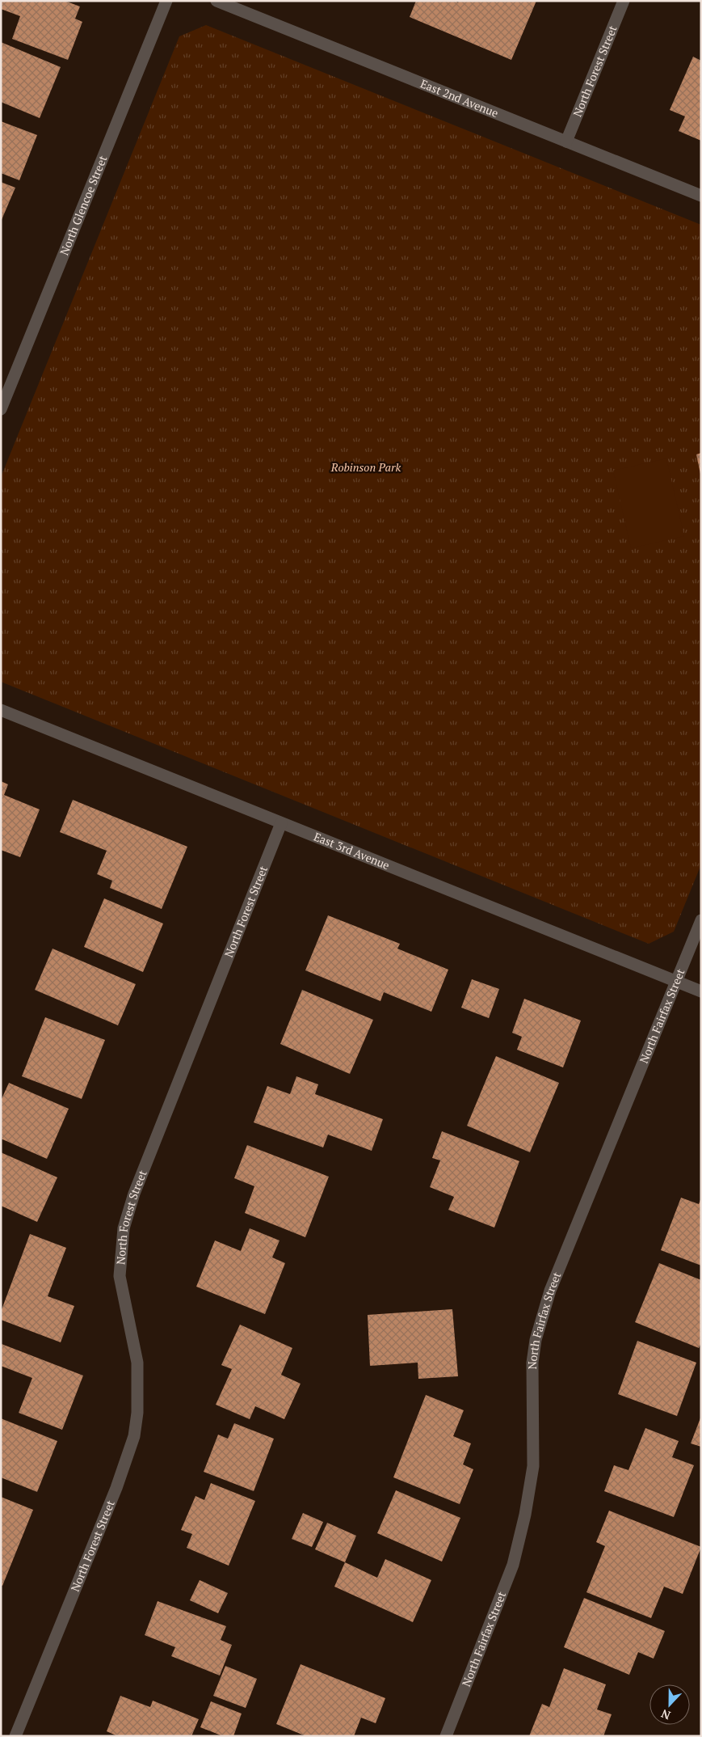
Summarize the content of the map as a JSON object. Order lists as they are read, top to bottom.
{
  "streets": {
    "street": [
      "North Forest Street",
      "East 2nd Avenue",
      "North Glencoe Street",
      "East 3rd Avenue",
      "North Fairfax Street"
    ]
  },
  "crossings": [
    ["North Forest Street", "East 2nd Avenue"],
    ["North Forest Street", "East 3rd Avenue"],
    ["East 3rd Avenue", "North Fairfax Street"]
  ],
  "parks": ["Robinson Park"],
  "north": "bottom"
}
